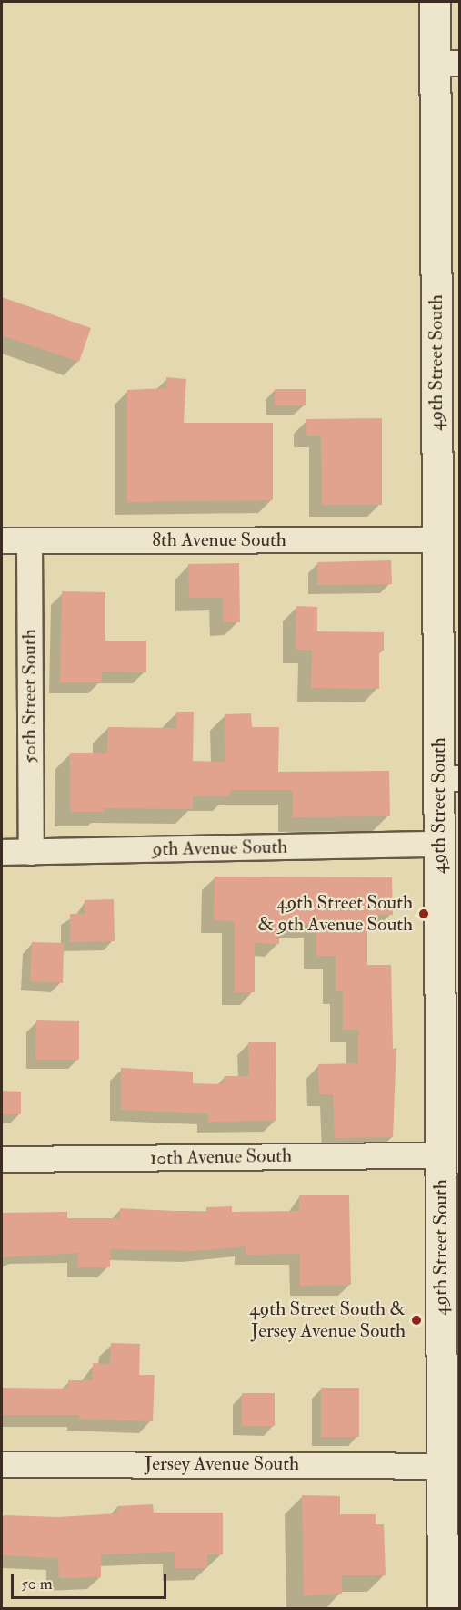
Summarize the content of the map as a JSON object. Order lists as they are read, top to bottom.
{
  "streets": {
    "main road": ["49th Street South"],
    "street": [
      "8th Avenue South",
      "50th Street South",
      "9th Avenue South",
      "10th Avenue South",
      "Jersey Avenue South"
    ]
  },
  "crossings": [
    ["49th Street South", "8th Avenue South"],
    ["49th Street South", "9th Avenue South"],
    ["49th Street South", "10th Avenue South"],
    ["49th Street South", "Jersey Avenue South"],
    ["8th Avenue South", "50th Street South"],
    ["50th Street South", "9th Avenue South"]
  ],
  "places": ["49th Street South & 9th Avenue South", "49th Street South & Jersey Avenue South"],
  "scale_bar": "50 m"
}
